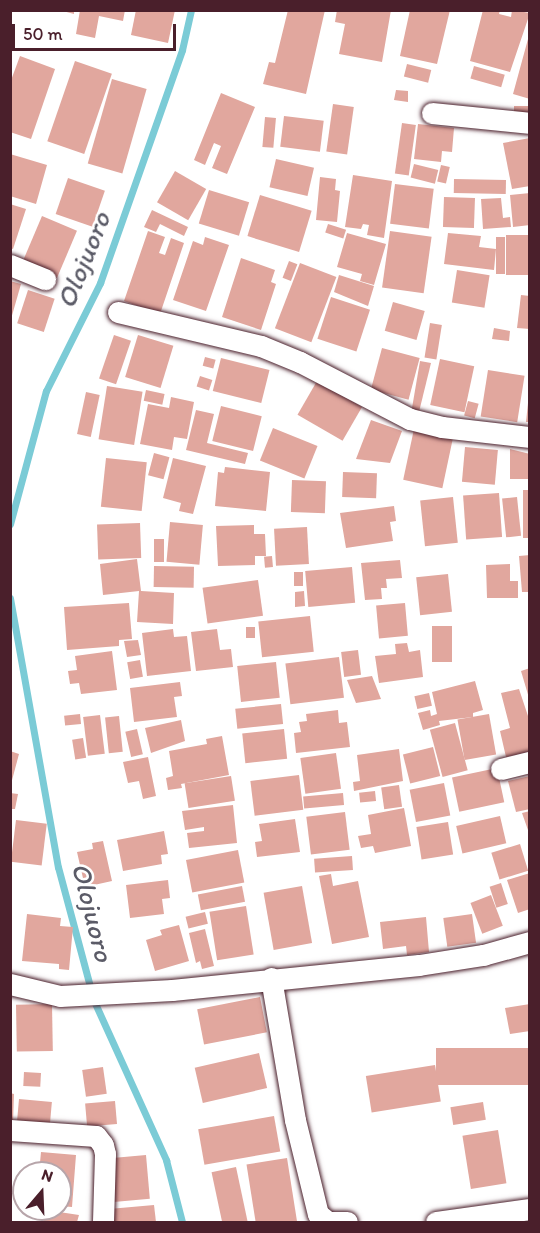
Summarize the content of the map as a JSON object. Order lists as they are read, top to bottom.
{
  "water": ["Olojuoro"],
  "scale_bar": "50 m",
  "north": "top"
}
